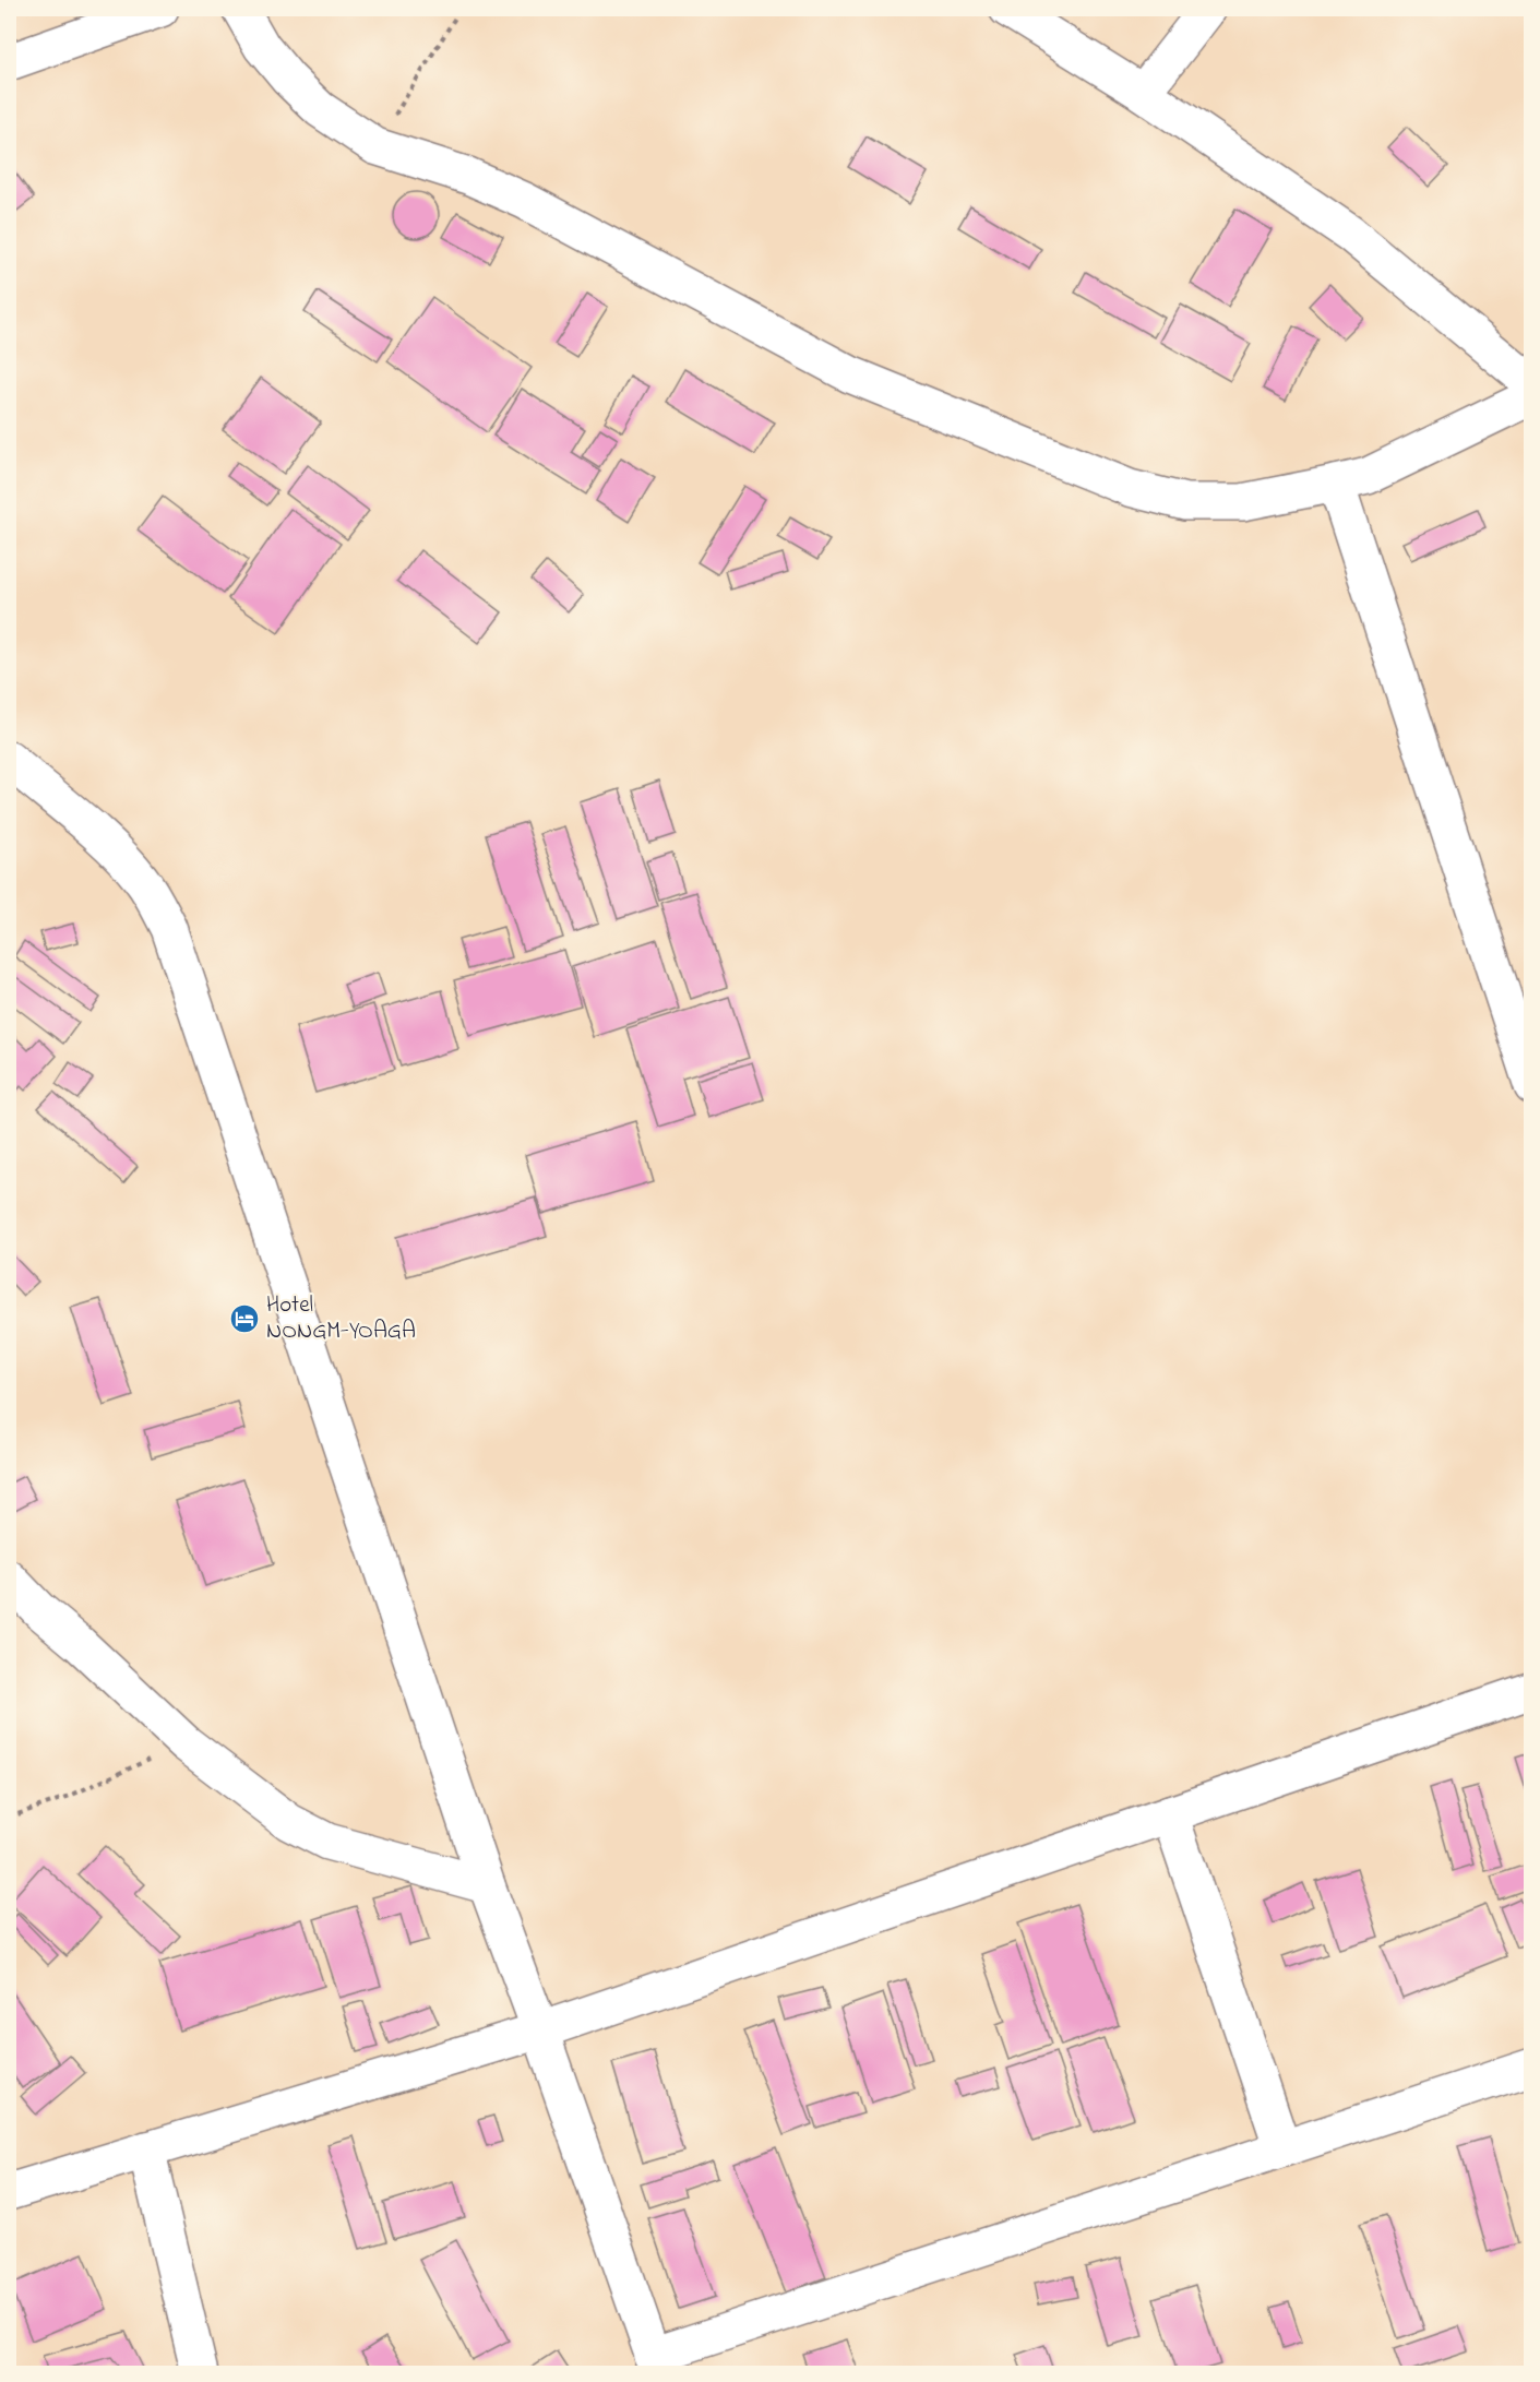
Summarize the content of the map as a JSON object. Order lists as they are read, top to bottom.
{
  "places": {
    "hotel": ["Hotel NONGM-YOAGA"]
  }
}
